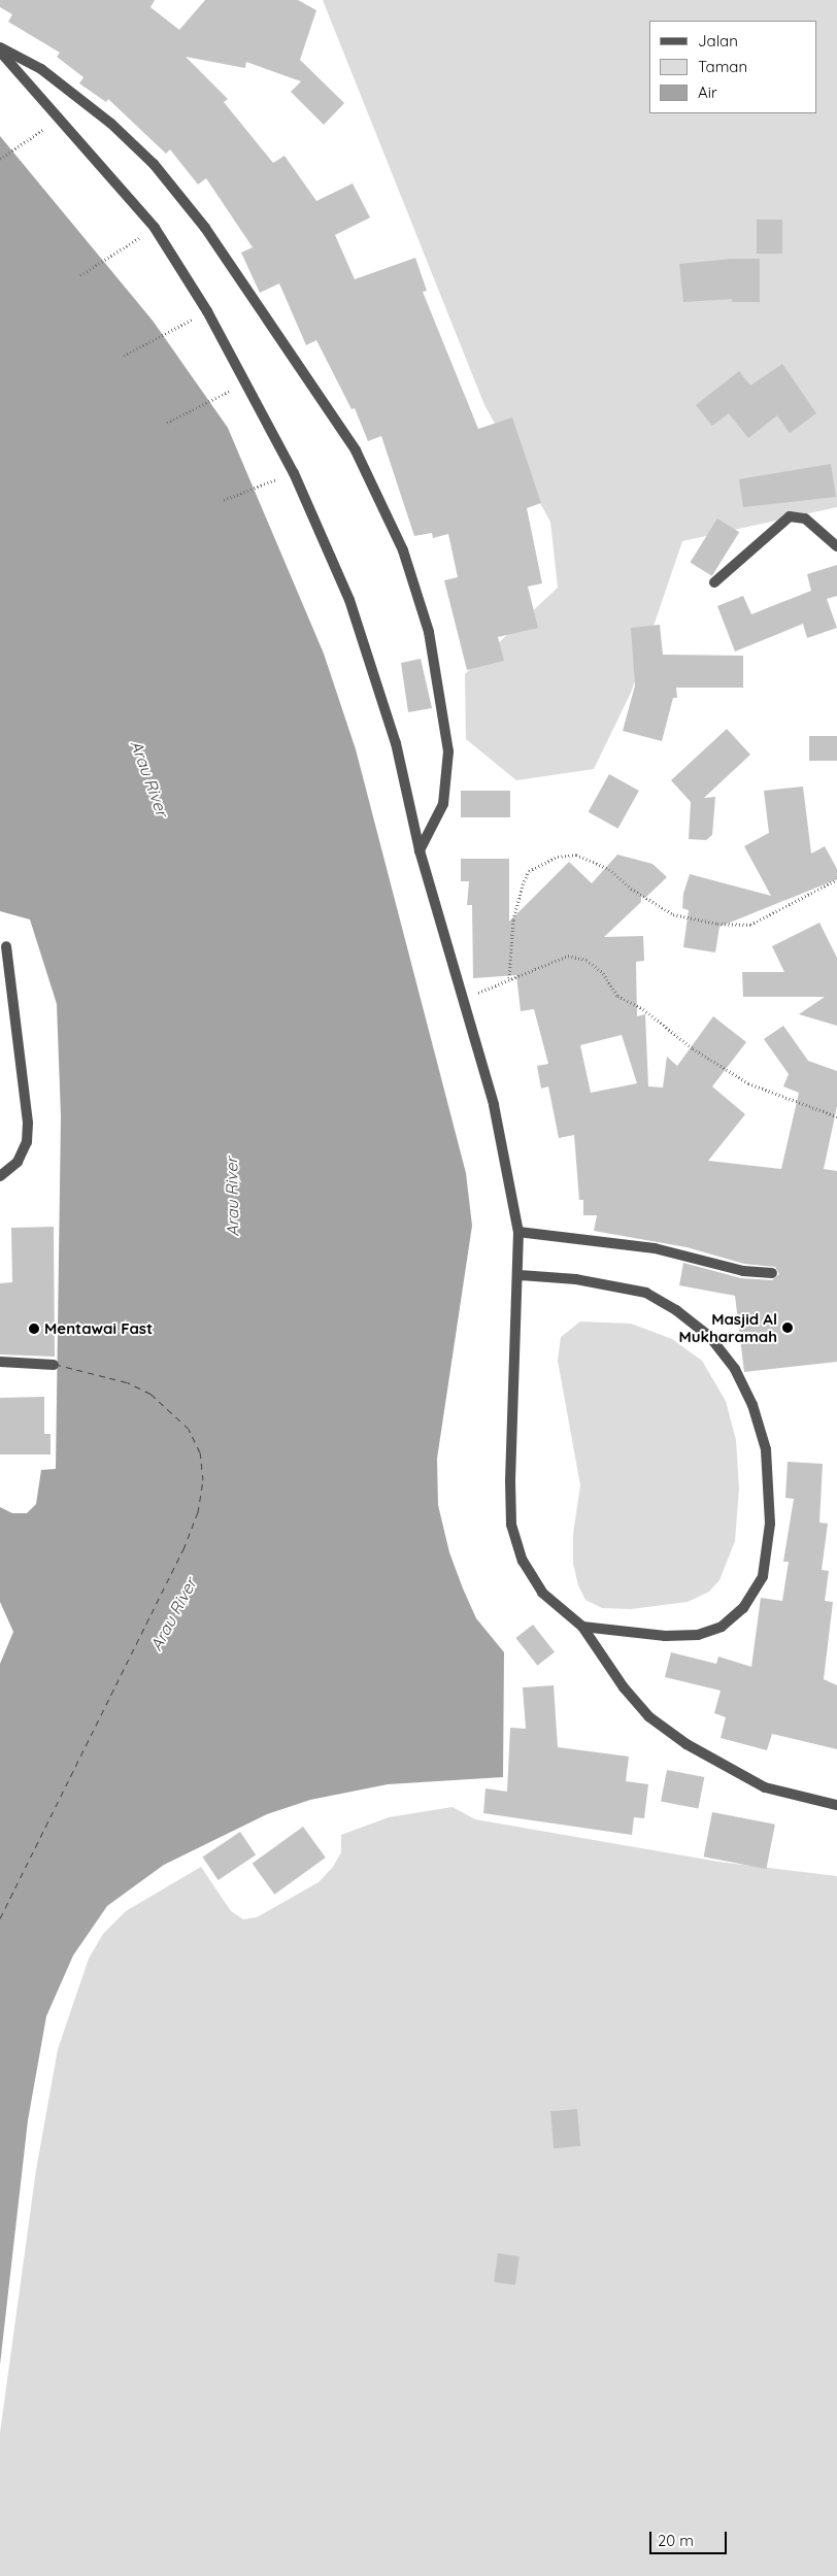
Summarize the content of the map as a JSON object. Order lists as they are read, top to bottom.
{
  "water": ["Arau River"],
  "places": ["Masjid Al Mukharamah", "Mentawai Fast"],
  "legend": ["Jalan", "Taman", "Air"],
  "scale_bar": "20 m"
}
